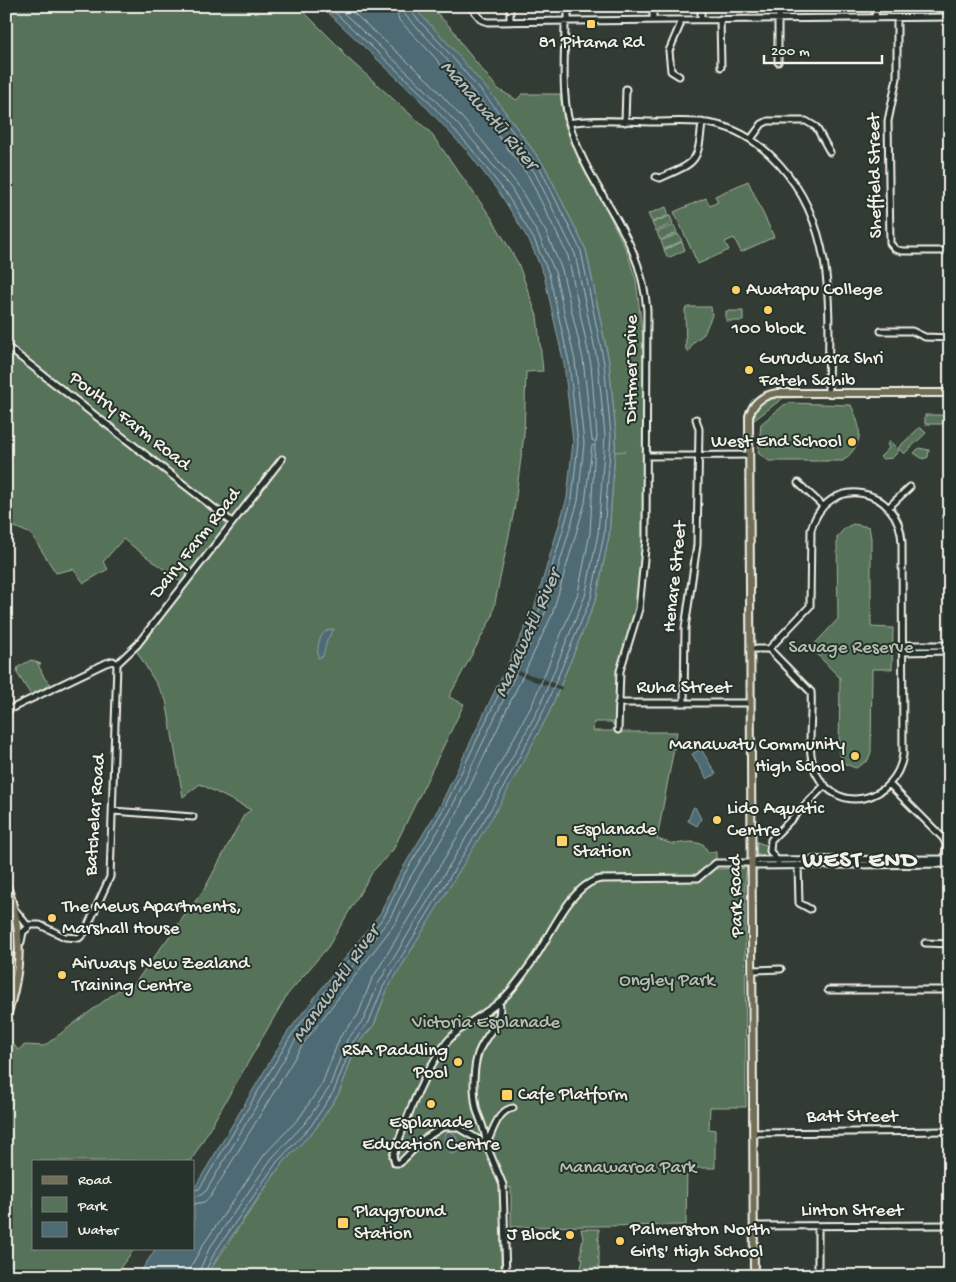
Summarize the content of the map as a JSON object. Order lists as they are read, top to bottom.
{
  "streets": {
    "main road": ["Park Road"],
    "street": [
      "Sheffield Street",
      "Dittmer Drive",
      "Poultry Farm Road",
      "Dairy Farm Road",
      "Henare Street",
      "Ruha Street",
      "Batchelar Road",
      "Batt Street",
      "Linton Street"
    ]
  },
  "crossings": [
    ["Dittmer Drive", "Ruha Street"],
    ["Poultry Farm Road", "Dairy Farm Road"],
    ["Dairy Farm Road", "Batchelar Road"],
    ["Henare Street", "Ruha Street"],
    ["Ruha Street", "Park Road"],
    ["Park Road", "Batt Street"],
    ["Park Road", "Linton Street"]
  ],
  "districts": ["WEST END"],
  "water": ["Manawatū River"],
  "parks": [
    "Savage Reserve",
    "Ongley Park",
    "Victoria Esplanade",
    "Manawaroa Park"
  ],
  "places": {
    "transit": [
      "81 Pitama Rd",
      "Esplanade Station",
      "Cafe Platform",
      "Playground Station"
    ],
    "other": [
      "Awatapu College",
      "100 block",
      "Gurudwara Shri Fateh Sahib",
      "West End School",
      "Manawatu Community High School",
      "Lido Aquatic Centre",
      "The Mews Apartments, Marshall House",
      "Airways New Zealand Training Centre",
      "RSA Paddling Pool",
      "Esplanade Education Centre",
      "J Block",
      "Palmerston North Girls' High School"
    ]
  },
  "legend": ["Road", "Park", "Water"],
  "scale_bar": "200 m"
}
